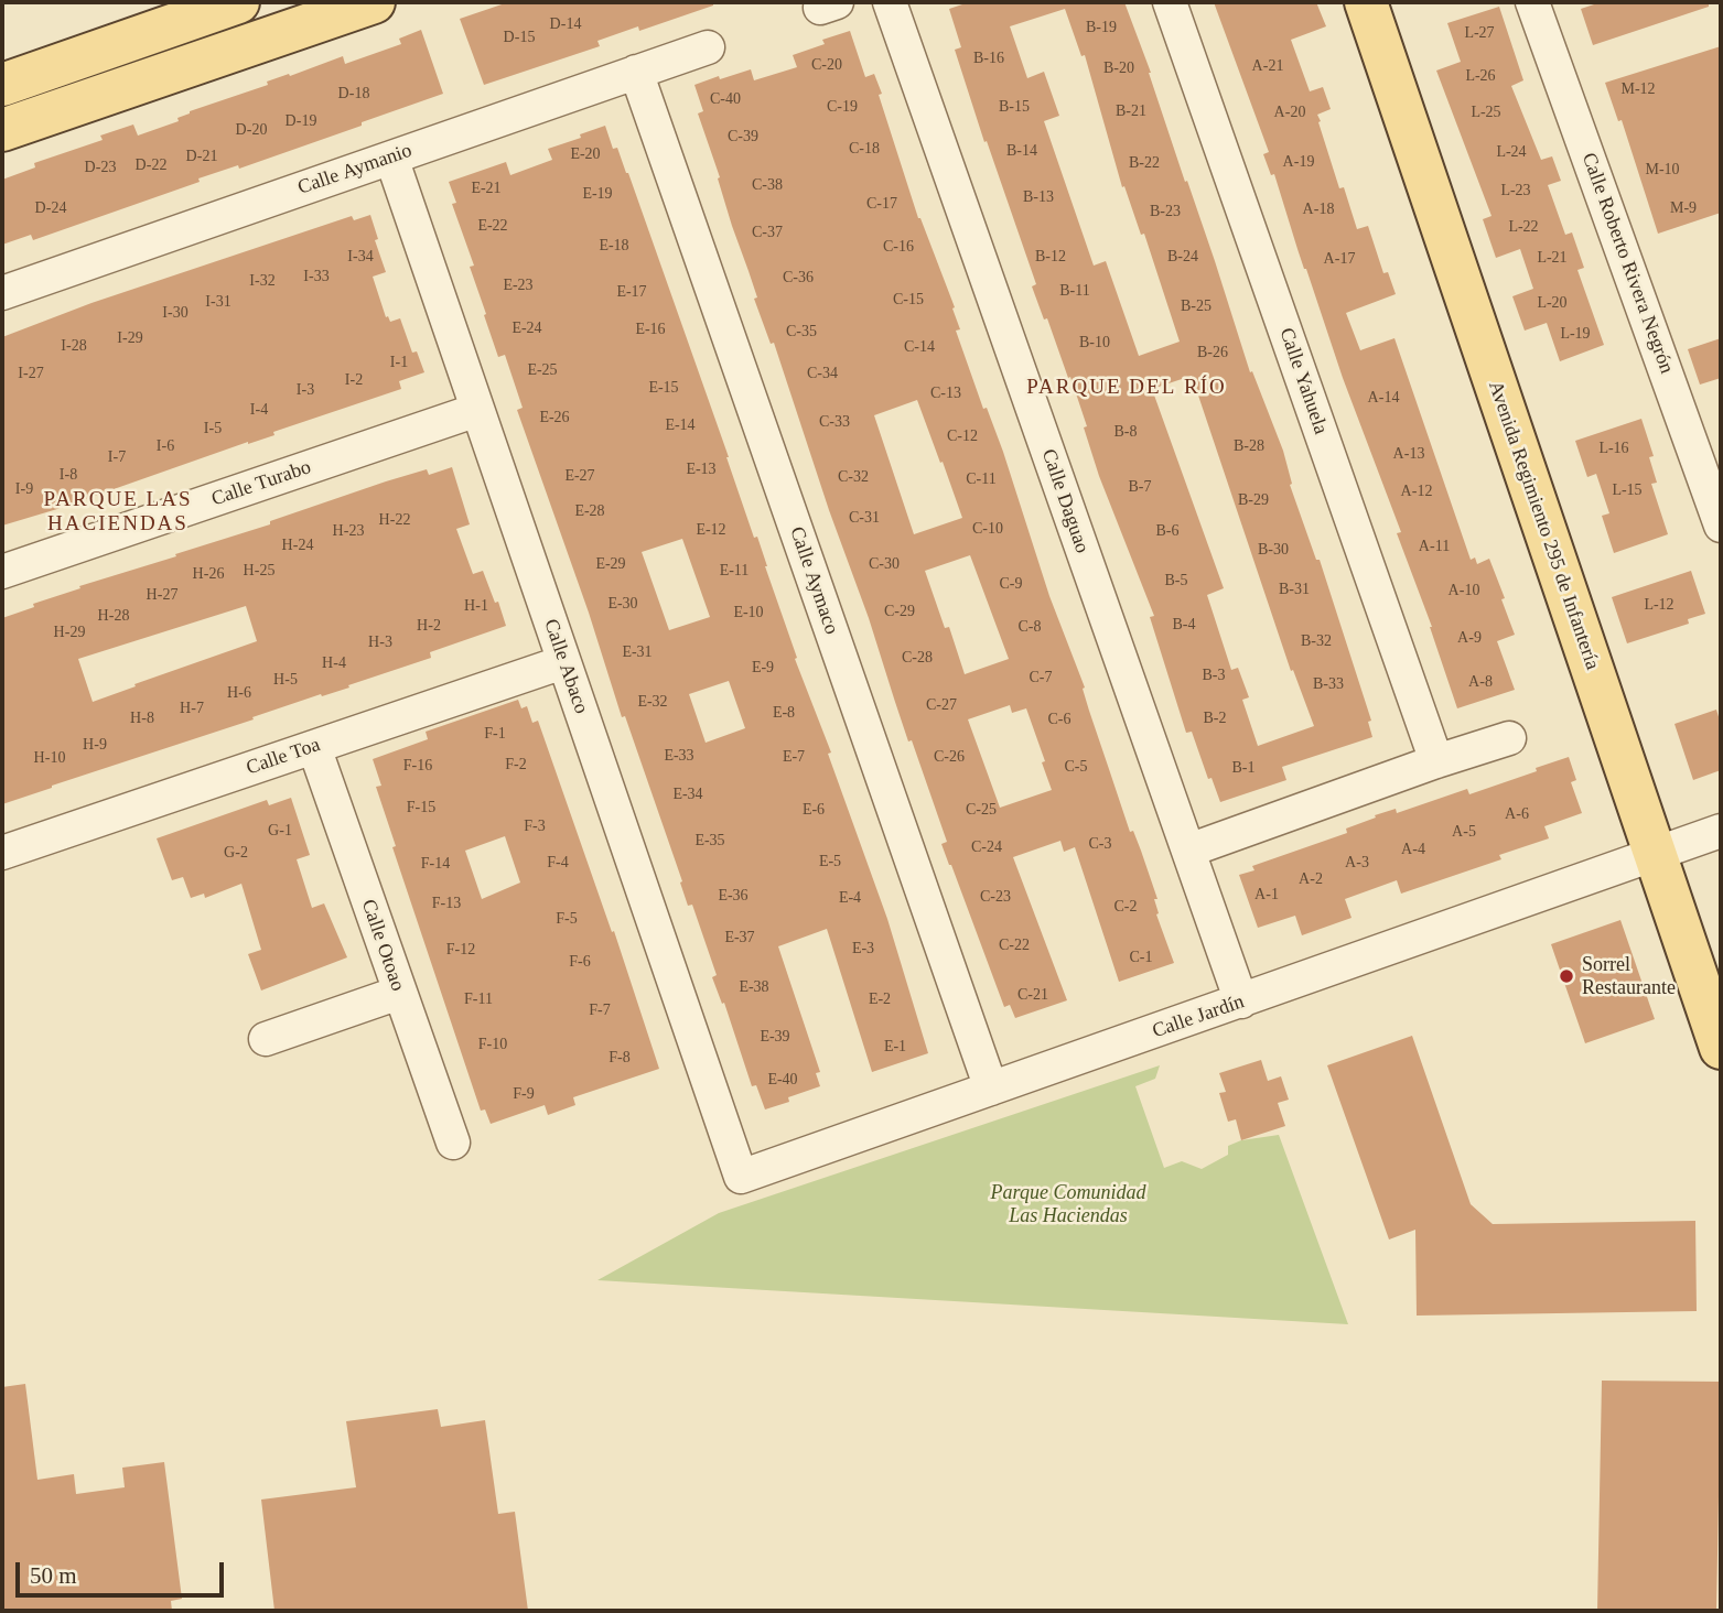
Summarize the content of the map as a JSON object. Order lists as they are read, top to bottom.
{
  "streets": {
    "main road": ["Avenida Regimiento 295 de Infantería"],
    "street": [
      "Calle Aymanio",
      "Calle Roberto Rivera Negrón",
      "Calle Yahuela",
      "Calle Turabo",
      "Calle Daguao",
      "Calle Aymaco",
      "Calle Abaco",
      "Calle Toa",
      "Calle Otoao",
      "Calle Jardín"
    ]
  },
  "crossings": [
    ["Calle Aymanio", "Calle Aymaco"],
    ["Calle Aymanio", "Calle Abaco"],
    ["Calle Turabo", "Calle Abaco"],
    ["Calle Daguao", "Calle Jardín"],
    ["Avenida Regimiento 295 de Infantería", "Calle Jardín"],
    ["Calle Aymaco", "Calle Jardín"],
    ["Calle Abaco", "Calle Toa"],
    ["Calle Abaco", "Calle Jardín"],
    ["Calle Toa", "Calle Otoao"]
  ],
  "districts": ["PARQUE DEL RÍO", "PARQUE LAS HACIENDAS"],
  "parks": ["Parque Comunidad Las Haciendas"],
  "places": ["Sorrel Restaurante"],
  "house_numbers": [
    "D-14",
    "B-19",
    "L-27",
    "D-15",
    "B-16",
    "C-20",
    "A-21",
    "B-20",
    "L-26",
    "M-12",
    "D-18",
    "C-40",
    "C-19",
    "B-15",
    "B-21",
    "A-20",
    "L-25",
    "D-19",
    "D-20",
    "C-39",
    "C-18",
    "B-14",
    "L-24",
    "E-20",
    "D-21",
    "A-19",
    "B-22",
    "D-22",
    "D-23",
    "M-10",
    "C-38",
    "E-21",
    "L-23",
    "E-19",
    "B-13",
    "C-17",
    "D-24",
    "M-9",
    "A-18",
    "B-23",
    "E-22",
    "L-22",
    "C-37",
    "E-18",
    "C-16",
    "I-34",
    "B-12",
    "B-24",
    "L-21",
    "A-17",
    "I-33",
    "C-36",
    "I-32",
    "E-23",
    "B-11",
    "E-17",
    "C-15",
    "I-31",
    "L-20",
    "B-25",
    "I-30",
    "E-24",
    "E-16",
    "C-35",
    "L-19",
    "I-29",
    "B-10",
    "I-28",
    "C-14",
    "B-26",
    "I-1",
    "E-25",
    "I-27",
    "C-34",
    "I-2",
    "E-15",
    "I-3",
    "C-13",
    "A-14",
    "I-4",
    "E-26",
    "C-33",
    "E-14",
    "I-5",
    "B-8",
    "C-12",
    "I-6",
    "B-28",
    "L-16",
    "A-13",
    "I-7",
    "E-13",
    "I-8",
    "E-27",
    "C-32",
    "C-11",
    "B-7",
    "I-9",
    "L-15",
    "A-12",
    "B-29",
    "E-28",
    "C-31",
    "H-22",
    "C-10",
    "E-12",
    "H-23",
    "B-6",
    "H-24",
    "A-11",
    "B-30",
    "E-29",
    "C-30",
    "H-25",
    "E-11",
    "H-26",
    "B-5",
    "C-9",
    "B-31",
    "A-10",
    "H-27",
    "E-30",
    "L-12",
    "H-1",
    "C-29",
    "E-10",
    "H-28",
    "B-4",
    "H-2",
    "C-8",
    "H-29",
    "A-9",
    "B-32",
    "H-3",
    "E-31",
    "C-28",
    "H-4",
    "E-9",
    "B-3",
    "C-7",
    "H-5",
    "A-8",
    "B-33",
    "H-6",
    "E-32",
    "C-27",
    "H-7",
    "E-8",
    "H-8",
    "B-2",
    "C-6",
    "F-1",
    "H-9",
    "E-33",
    "E-7",
    "C-26",
    "H-10",
    "F-2",
    "F-16",
    "C-5",
    "B-1",
    "E-34",
    "F-15",
    "E-6",
    "C-25",
    "A-6",
    "F-3",
    "G-1",
    "A-5",
    "E-35",
    "C-3",
    "C-24",
    "A-4",
    "G-2",
    "E-5",
    "F-4",
    "A-3",
    "F-14",
    "A-2",
    "A-1",
    "E-36",
    "C-23",
    "E-4",
    "F-13",
    "C-2",
    "F-5",
    "E-37",
    "C-22",
    "E-3",
    "F-12",
    "C-1",
    "F-6",
    "E-38",
    "C-21",
    "F-11",
    "E-2",
    "F-7",
    "E-39",
    "F-10",
    "E-1",
    "F-8",
    "E-40",
    "F-9"
  ],
  "scale_bar": "50 m"
}
